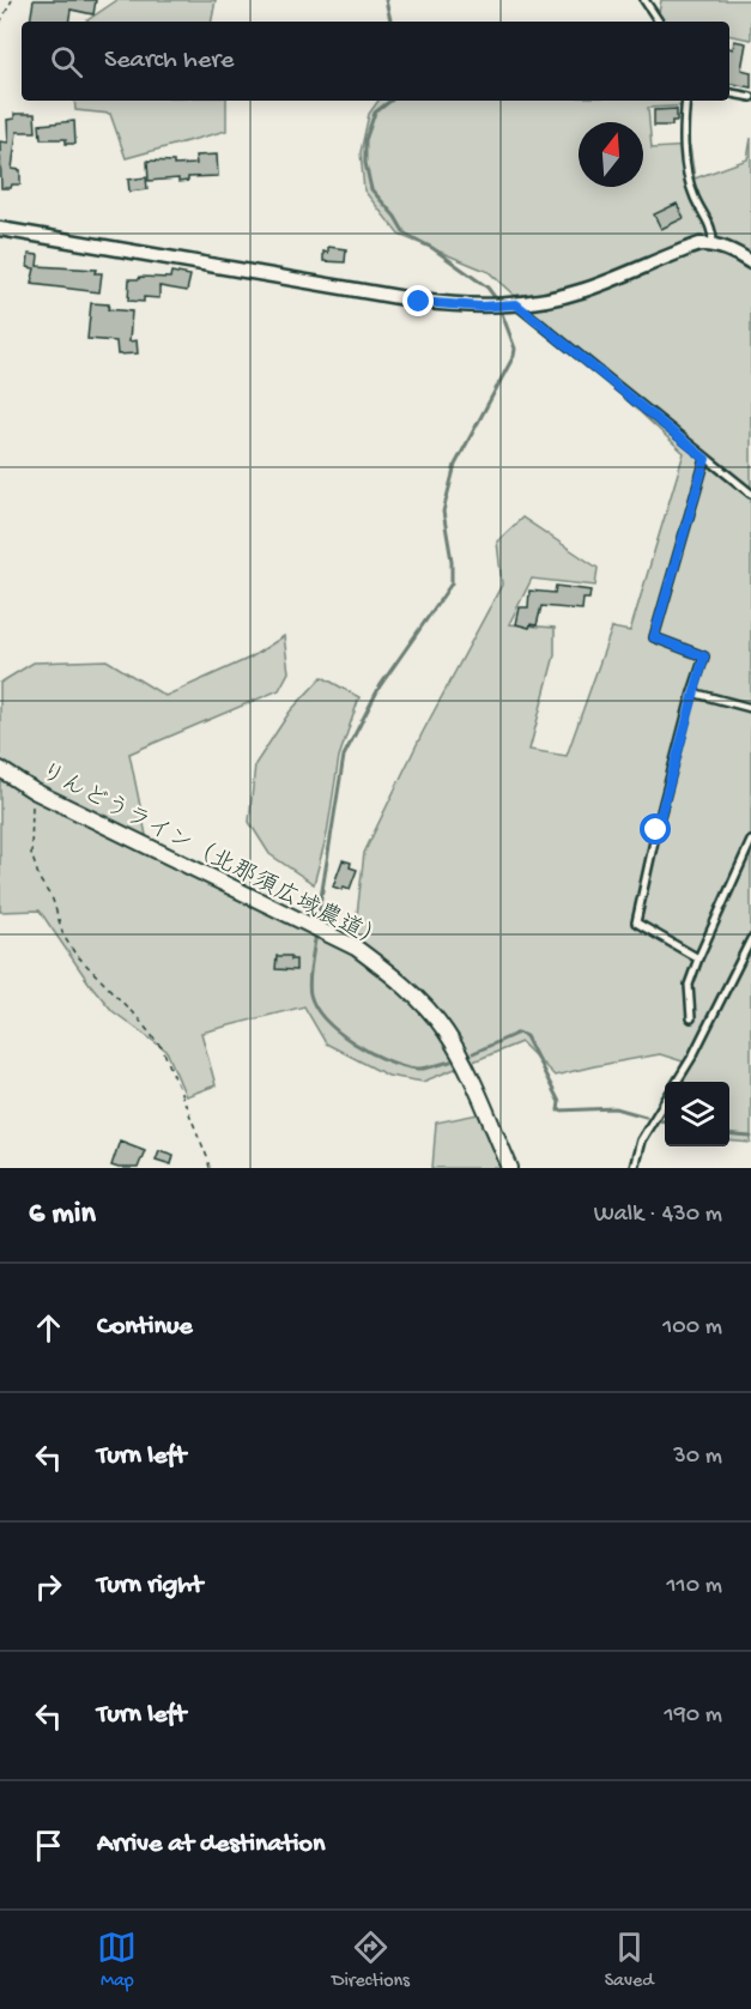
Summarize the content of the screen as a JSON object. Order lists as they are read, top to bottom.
{
  "streets": {
    "street": ["りんどうライン（北那須広域農道）"]
  },
  "north": "top",
  "page": {
    "search": "Search here",
    "heading": ["6 min", "Walk · 430 m"],
    "list": [
      ["Continue", "100 m"],
      ["Turn left", "30 m"],
      ["Turn right", "110 m"],
      ["Turn left", "190 m"],
      "Arrive at destination"
    ],
    "nav": ["Map", "Directions", "Saved"]
  }
}
